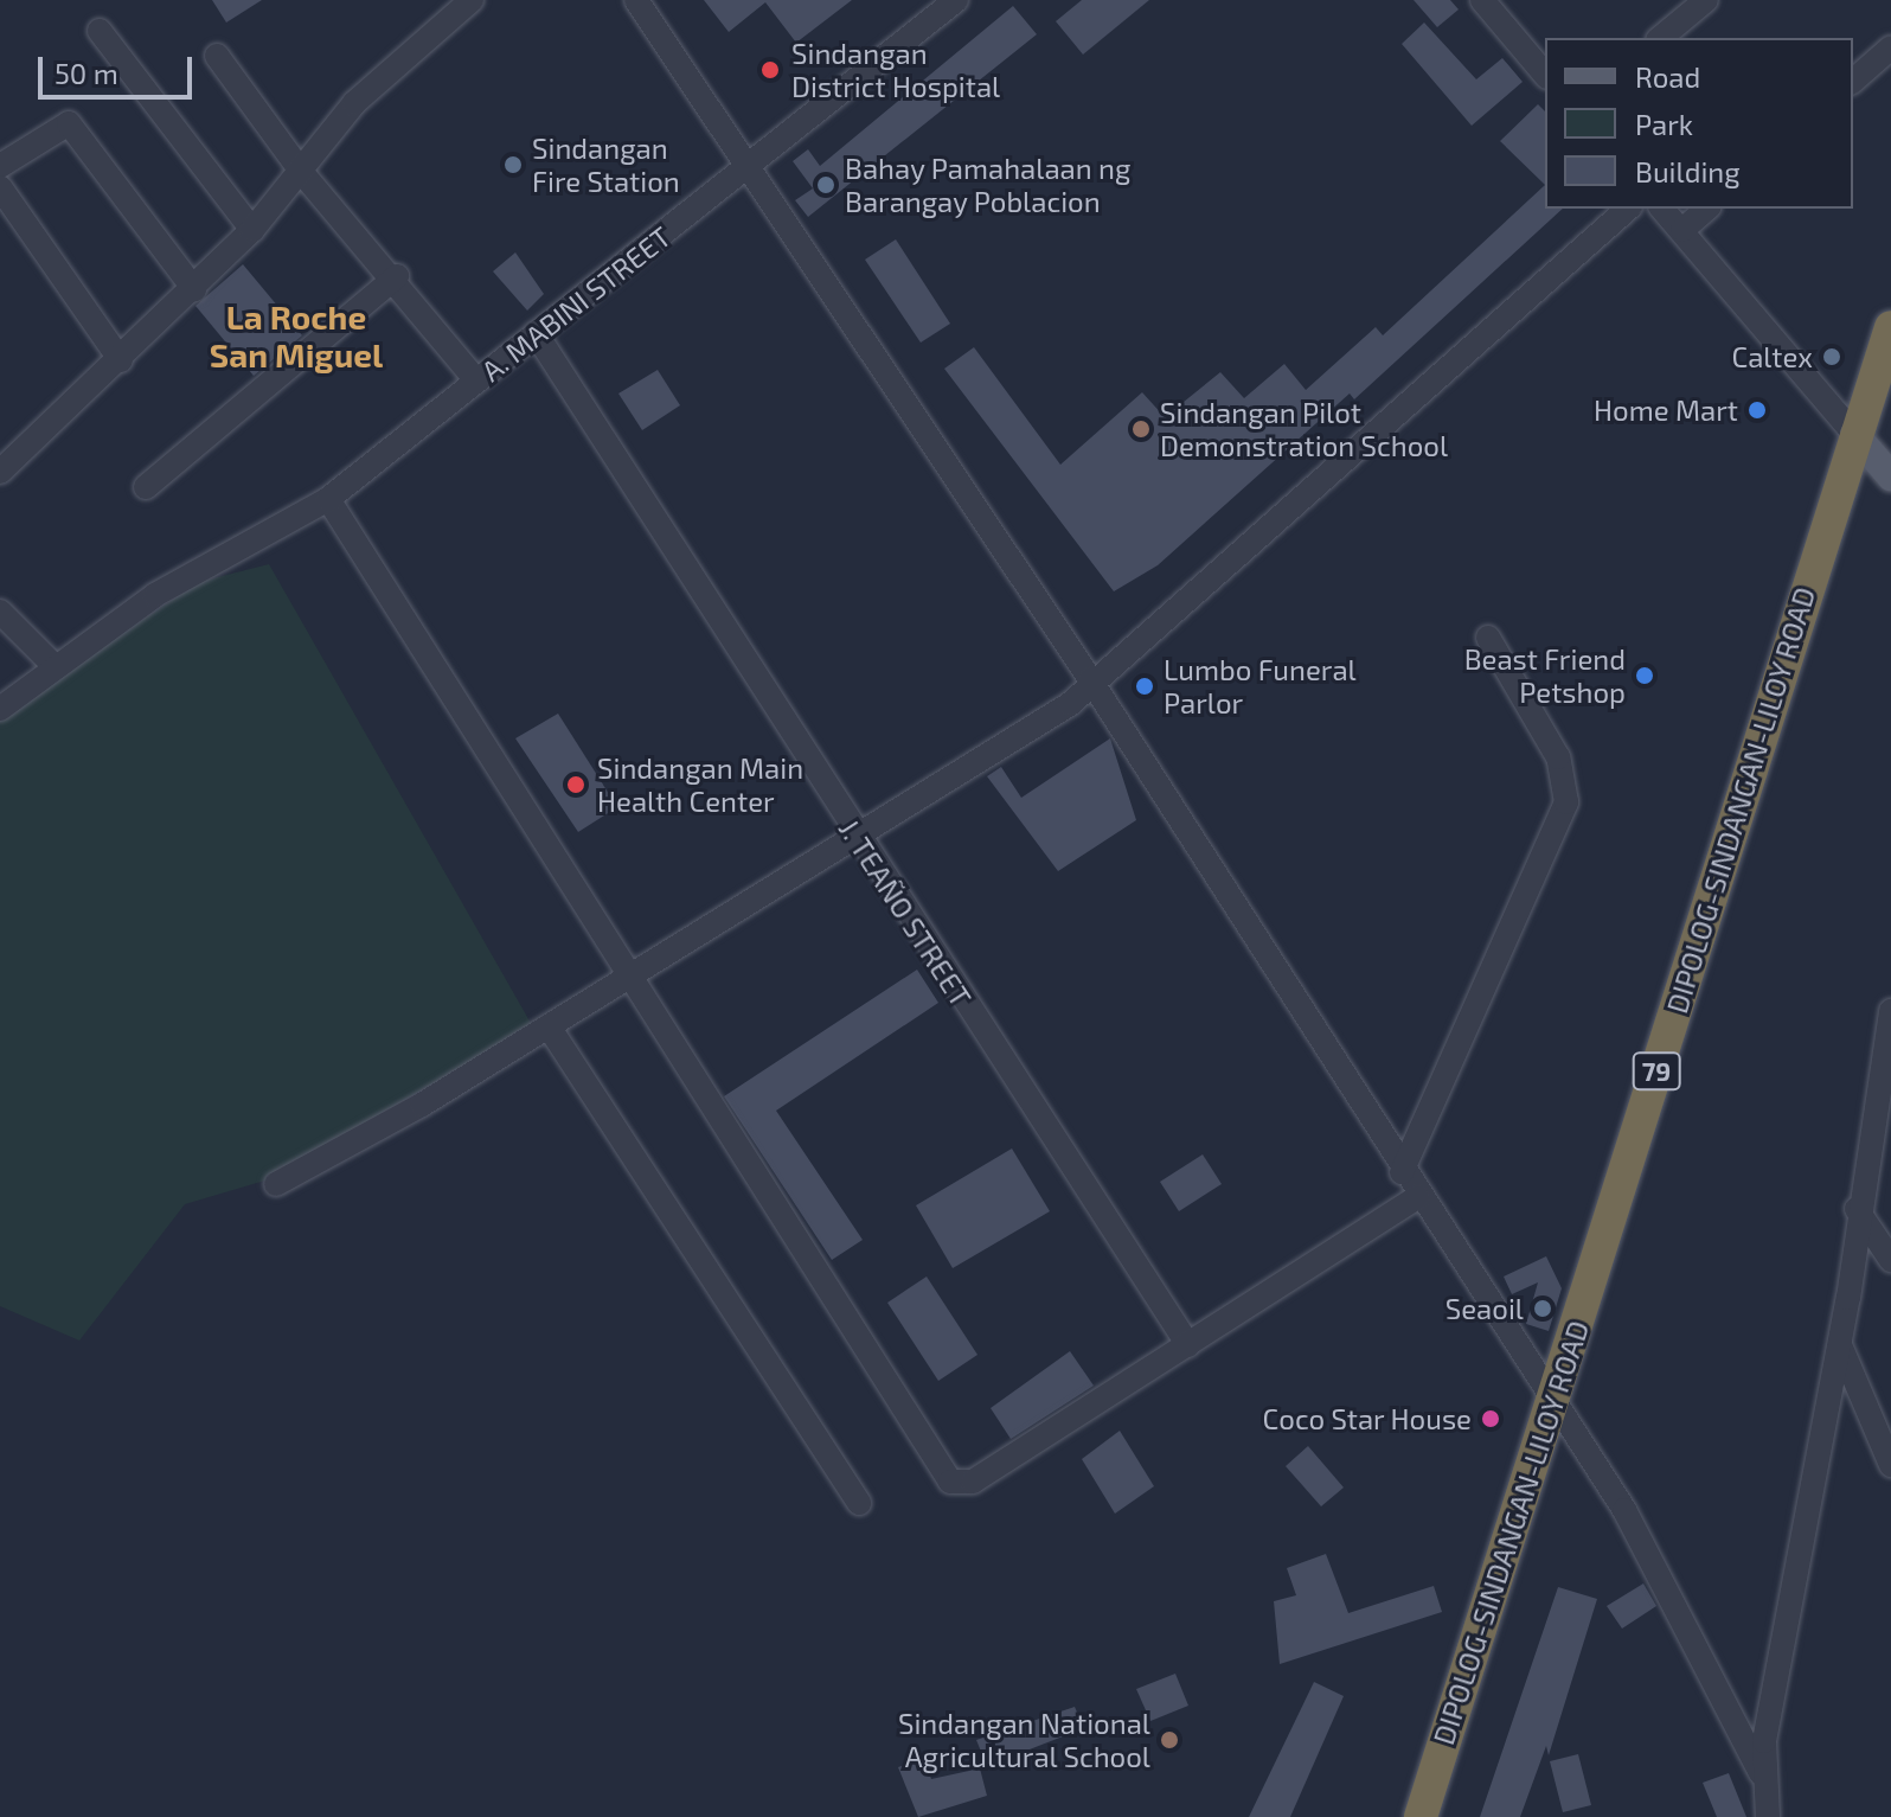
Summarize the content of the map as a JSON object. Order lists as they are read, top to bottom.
{
  "streets": {
    "highway": ["DIPOLOG-SINDANGAN-LILOY ROAD", "79"],
    "street": ["A. MABINI STREET", "J. TEAÑO STREET"]
  },
  "crossings": [
    ["A. MABINI STREET", "J. TEAÑO STREET"]
  ],
  "districts": ["La Roche San Miguel"],
  "places": [
    "Sindangan District Hospital",
    "Sindangan Fire Station",
    "Bahay Pamahalaan ng Barangay Poblacion",
    "Caltex",
    "Home Mart",
    "Sindangan Pilot Demonstration School",
    "Beast Friend Petshop",
    "Lumbo Funeral Parlor",
    "Sindangan Main Health Center",
    "Seaoil",
    "Coco Star House",
    "Sindangan National Agricultural School"
  ],
  "legend": ["Road", "Park", "Building"],
  "scale_bar": "50 m"
}
